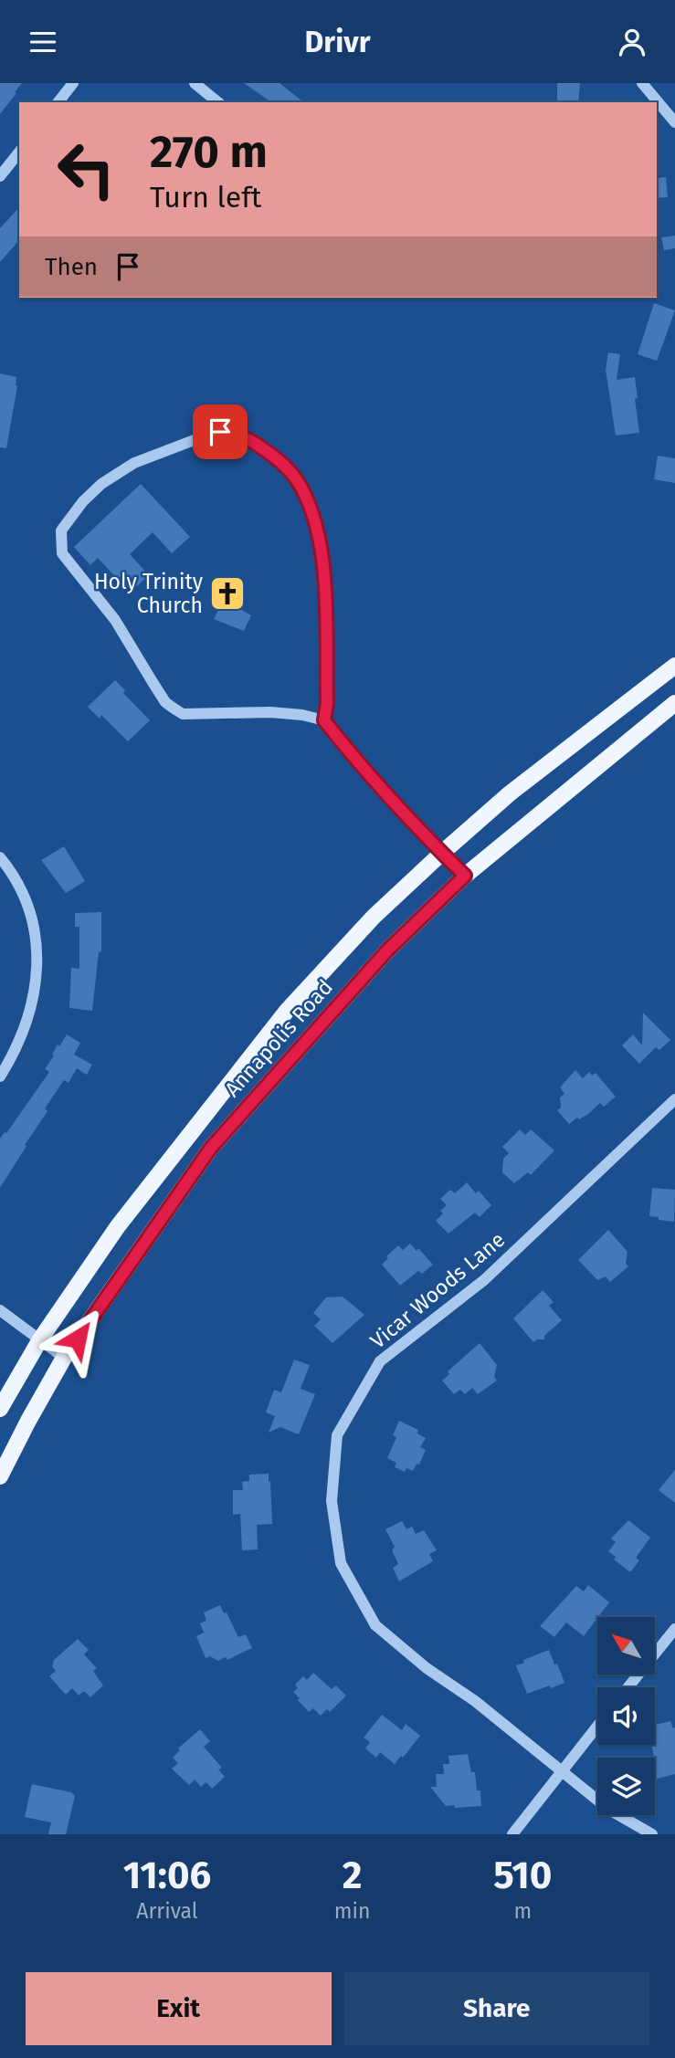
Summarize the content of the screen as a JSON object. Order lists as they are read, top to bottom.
{
  "streets": {
    "main road": ["Annapolis Road"],
    "street": ["Vicar Woods Lane"]
  },
  "places": {
    "church": ["Holy Trinity Church"]
  },
  "north": "top left",
  "page": {
    "header": "Drivr",
    "turn": ["270 m", "Turn left"],
    "then": "Then",
    "eta": [
      "11:06",
      "Arrival",
      "2",
      "min",
      "510",
      "m"
    ],
    "buttons": ["Exit", "Share"]
  }
}
